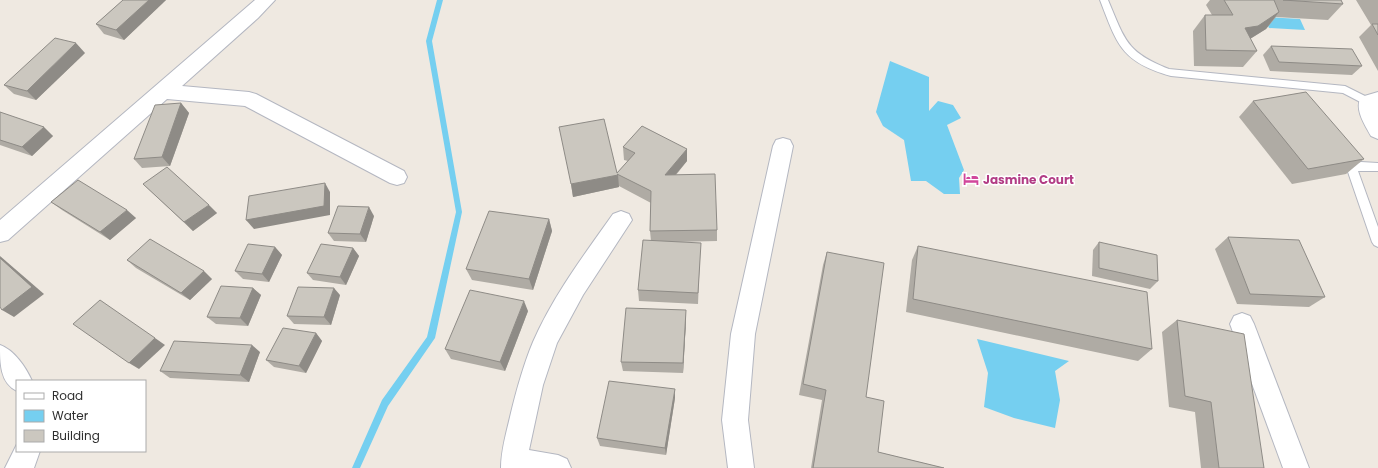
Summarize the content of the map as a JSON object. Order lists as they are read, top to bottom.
{
  "places": {
    "hotel": ["Jasmine Court"]
  },
  "legend": ["Road", "Water", "Building"]
}
